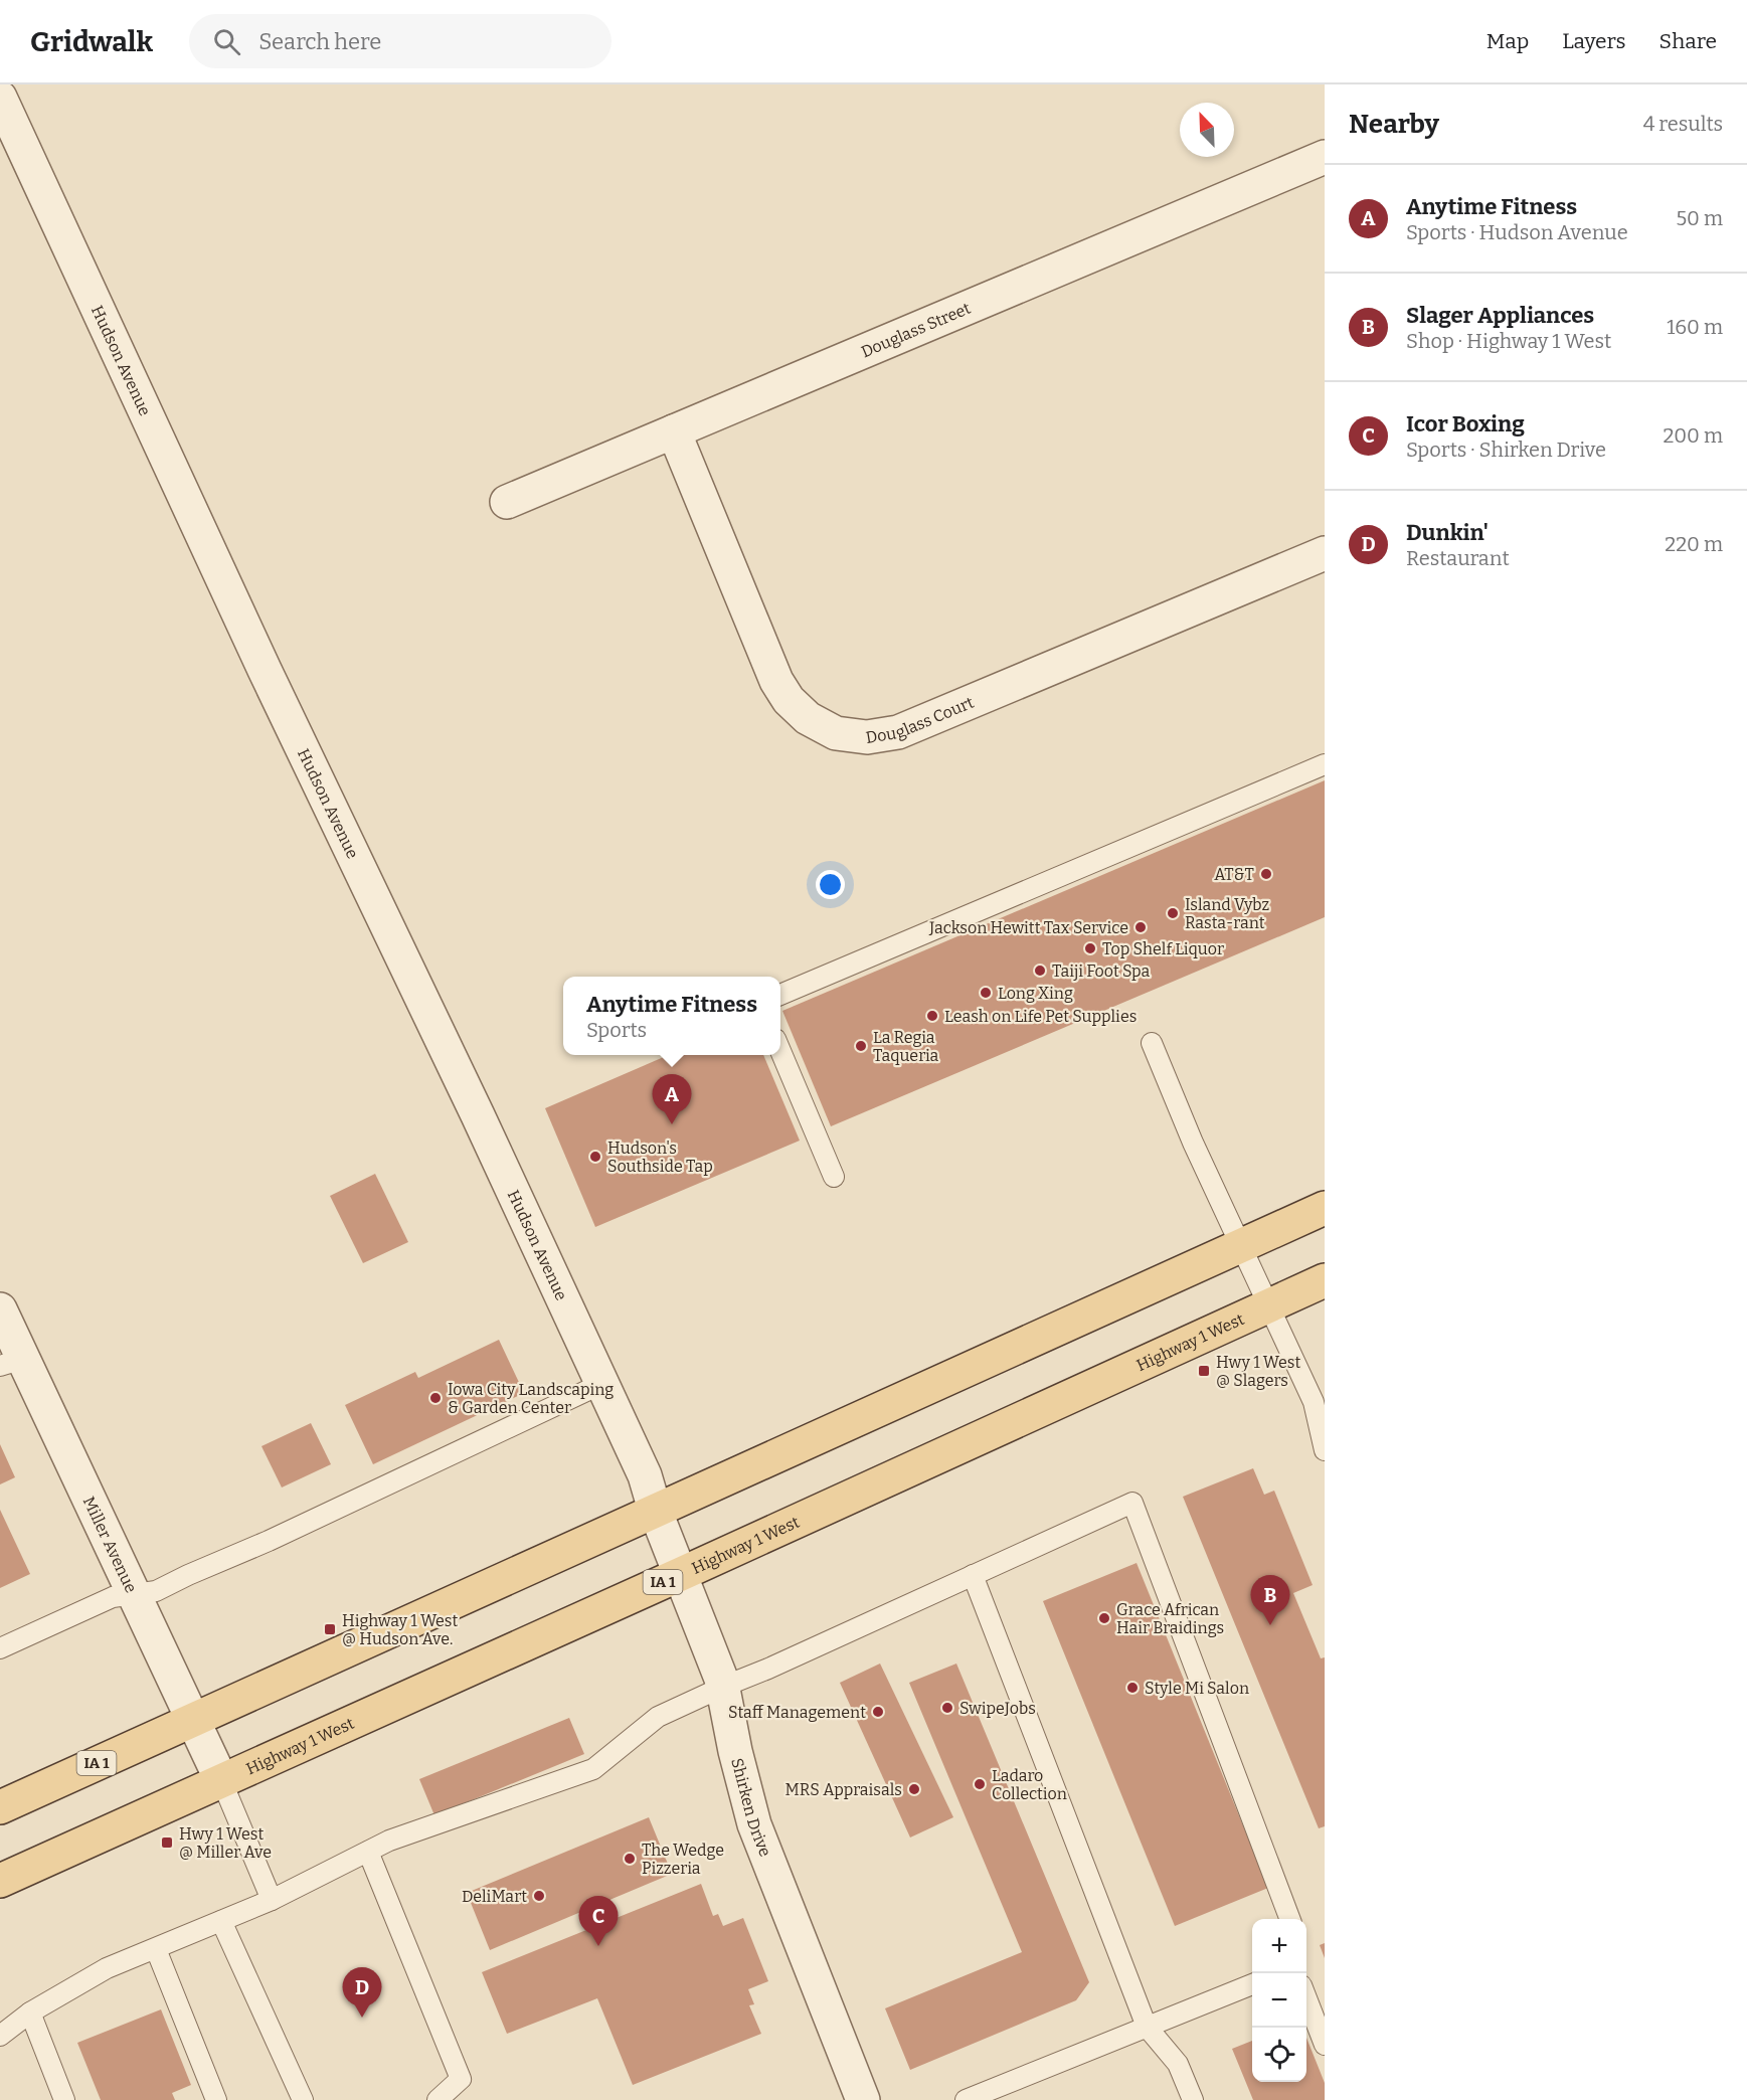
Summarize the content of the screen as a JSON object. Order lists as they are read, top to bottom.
{
  "streets": {
    "main road": ["Highway 1 West", "IA 1"],
    "street": [
      "Douglass Street",
      "Hudson Avenue",
      "Douglass Court",
      "Miller Avenue",
      "Shirken Drive"
    ]
  },
  "crossings": [
    ["Douglass Street", "Douglass Court"],
    ["Hudson Avenue", "IA 1"],
    ["Hudson Avenue", "Shirken Drive"],
    ["Highway 1 West", "Miller Avenue"],
    ["Highway 1 West", "Shirken Drive"],
    ["Miller Avenue", "IA 1"],
    ["IA 1", "Shirken Drive"]
  ],
  "places": {
    "other": [
      "AT&T",
      "Island Vybz Rasta-rant",
      "Jackson Hewitt Tax Service",
      "Top Shelf Liquor",
      "Taiji Foot Spa",
      "Long Xing",
      "Leash on Life Pet Supplies",
      "La Regia Taqueria",
      "Hudson's Southside Tap",
      "Iowa City Landscaping & Garden Center",
      "Grace African Hair Braidings",
      "Style Mi Salon",
      "SwipeJobs",
      "Staff Management",
      "Ladaro Collection",
      "MRS Appraisals",
      "The Wedge Pizzeria",
      "DeliMart"
    ],
    "transit": ["Hwy 1 West @ Slagers", "Highway 1 West @ Hudson Ave.", "Hwy 1 West @ Miller Ave"]
  },
  "north": "top left",
  "page": {
    "header": "Gridwalk",
    "search": "Search here",
    "nav": ["Map", "Layers", "Share"],
    "heading": ["Nearby", "4 results"],
    "list": [
      {
        "mark": "A",
        "name": "Anytime Fitness",
        "note": "Sports · Hudson Avenue",
        "value": "50 m"
      },
      {
        "mark": "B",
        "name": "Slager Appliances",
        "note": "Shop · Highway 1 West",
        "value": "160 m"
      },
      {
        "mark": "C",
        "name": "Icor Boxing",
        "note": "Sports · Shirken Drive",
        "value": "200 m"
      },
      {
        "mark": "D",
        "name": "Dunkin'",
        "note": "Restaurant",
        "value": "220 m"
      }
    ],
    "popup": ["Anytime Fitness", "Sports"],
    "pins": [
      "A",
      "B",
      "C",
      "D"
    ],
    "map_buttons": ["+", "−"]
  }
}
